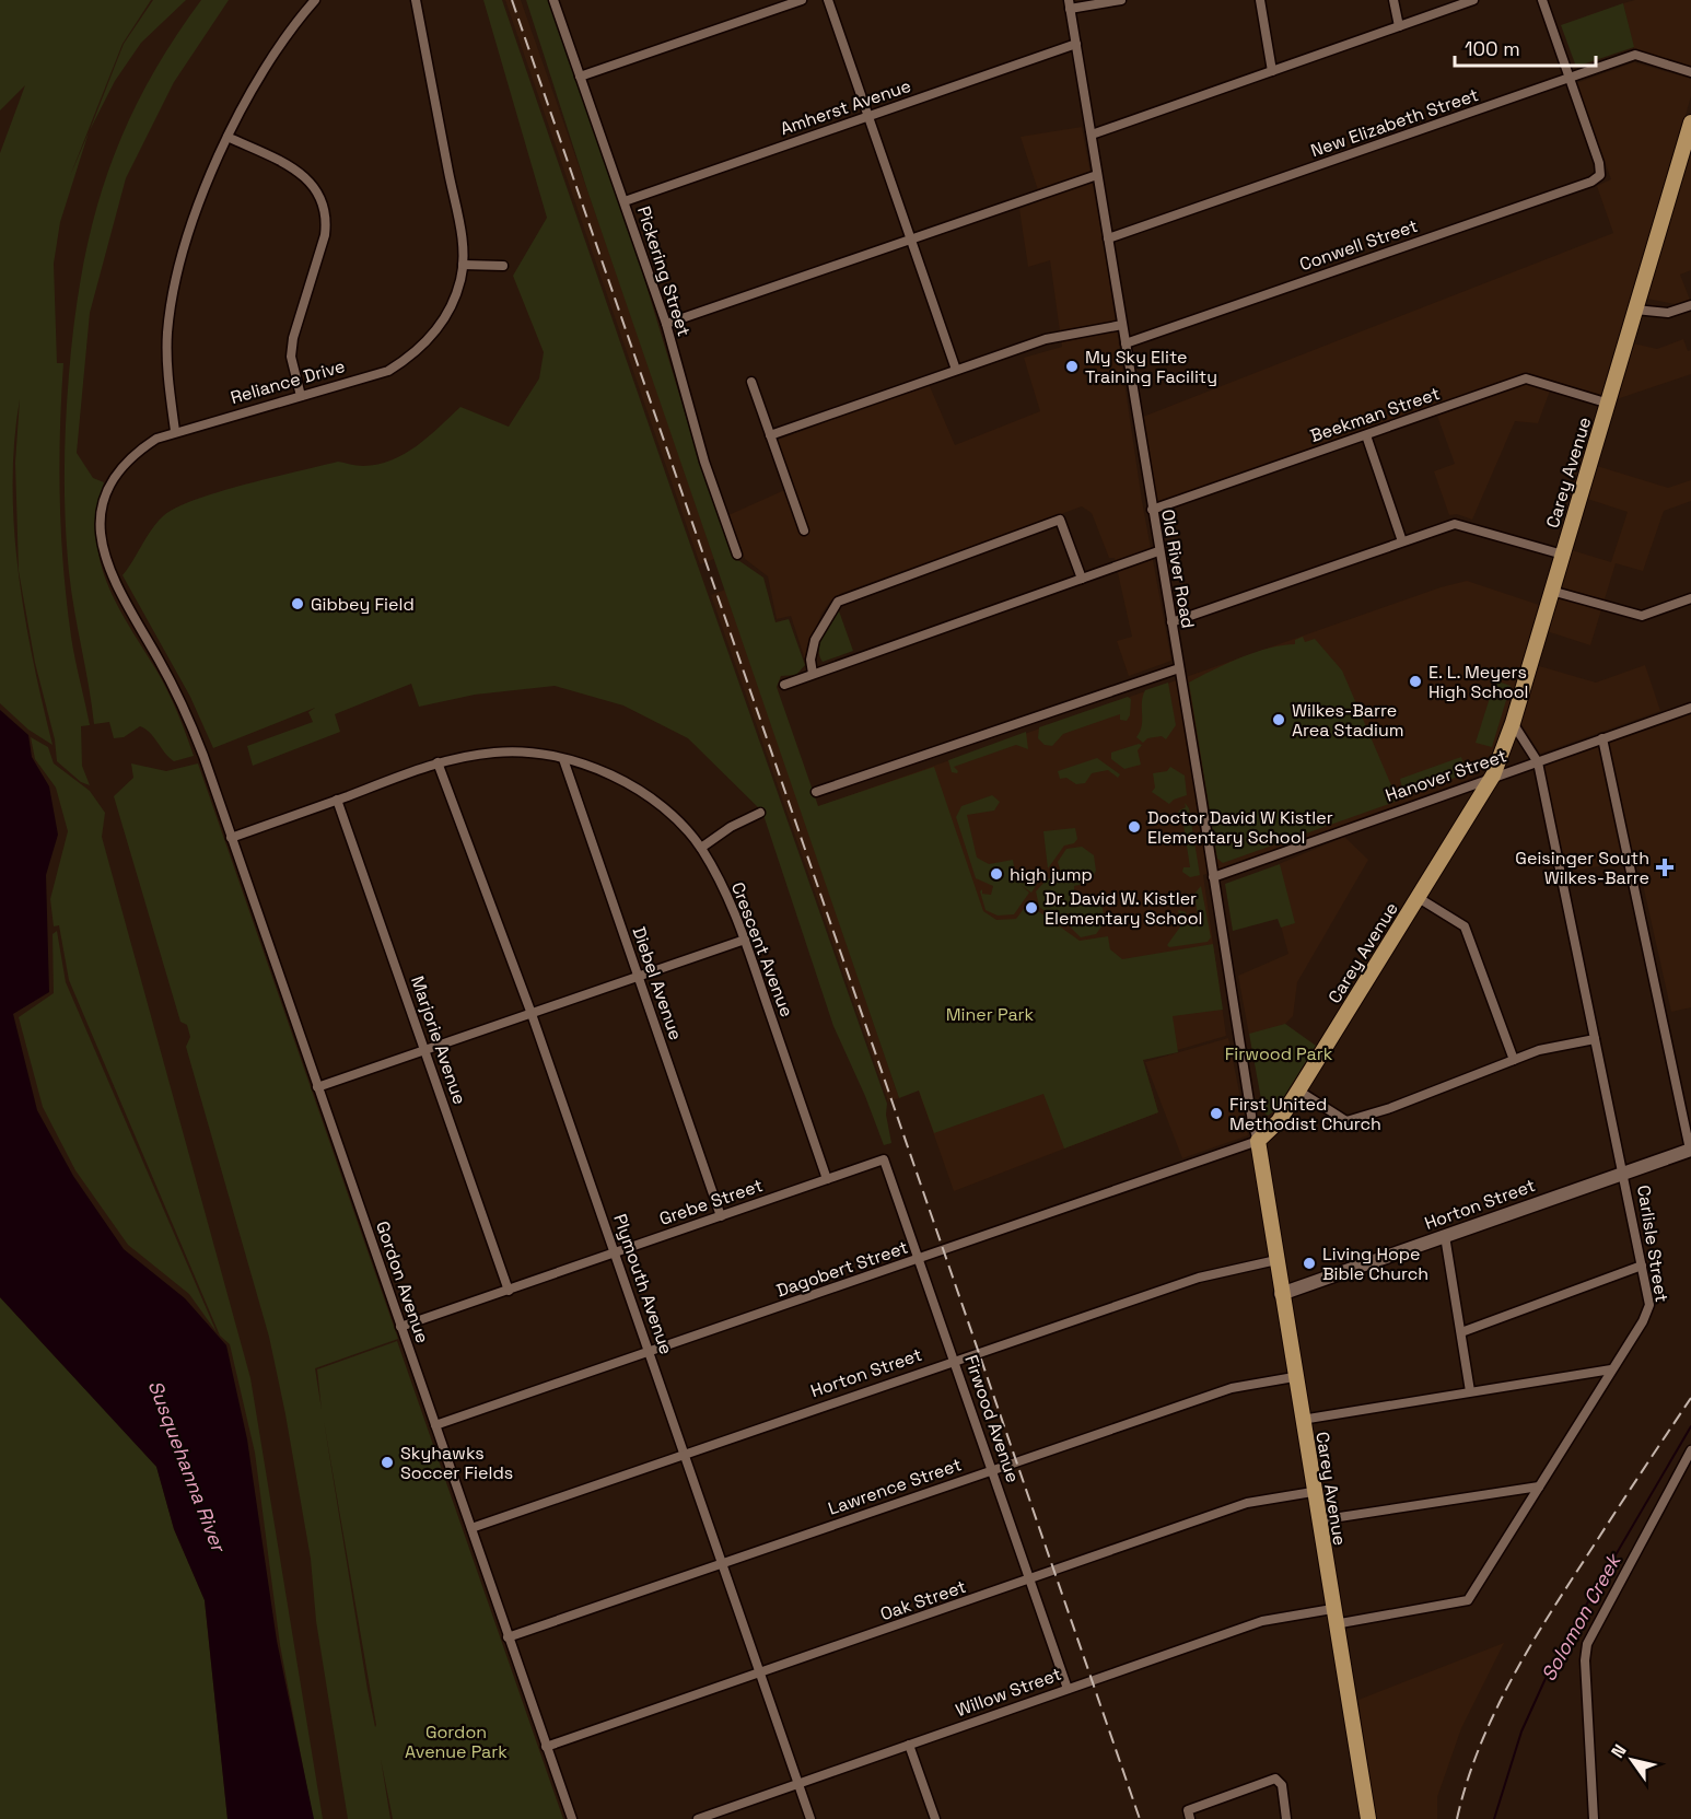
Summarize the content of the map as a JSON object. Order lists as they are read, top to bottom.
{
  "streets": {
    "main road": ["Carey Avenue", "Horton Street"],
    "street": [
      "Amherst Avenue",
      "New Elizabeth Street",
      "Conwell Street",
      "Pickering Street",
      "Reliance Drive",
      "Beekman Street",
      "Old River Road",
      "Hanover Street",
      "Crescent Avenue",
      "Diebel Avenue",
      "Marjorie Avenue",
      "Grebe Street",
      "Carlisle Street",
      "Dagobert Street",
      "Gordon Avenue",
      "Plymouth Avenue",
      "Firwood Avenue",
      "Lawrence Street",
      "Oak Street",
      "Willow Street"
    ]
  },
  "crossings": [
    ["Amherst Avenue", "Pickering Street"],
    ["Amherst Avenue", "Old River Road"],
    ["New Elizabeth Street", "Conwell Street"],
    ["New Elizabeth Street", "Old River Road"],
    ["Conwell Street", "Old River Road"],
    ["Reliance Drive", "Gordon Avenue"],
    ["Beekman Street", "Carey Avenue"],
    ["Beekman Street", "Old River Road"],
    ["Carey Avenue", "Old River Road"],
    ["Carey Avenue", "Hanover Street"],
    ["Carey Avenue", "Horton Street"],
    ["Carey Avenue", "Carlisle Street"],
    ["Carey Avenue", "Dagobert Street"],
    ["Carey Avenue", "Lawrence Street"],
    ["Carey Avenue", "Oak Street"],
    ["Carey Avenue", "Willow Street"],
    ["Old River Road", "Hanover Street"],
    ["Old River Road", "Dagobert Street"],
    ["Hanover Street", "Carlisle Street"],
    ["Crescent Avenue", "Diebel Avenue"],
    ["Crescent Avenue", "Marjorie Avenue"],
    ["Crescent Avenue", "Grebe Street"],
    ["Crescent Avenue", "Gordon Avenue"],
    ["Crescent Avenue", "Plymouth Avenue"],
    ["Diebel Avenue", "Grebe Street"],
    ["Marjorie Avenue", "Grebe Street"],
    ["Grebe Street", "Gordon Avenue"],
    ["Grebe Street", "Plymouth Avenue"],
    ["Grebe Street", "Firwood Avenue"],
    ["Horton Street", "Carlisle Street"],
    ["Horton Street", "Gordon Avenue"],
    ["Horton Street", "Plymouth Avenue"],
    ["Horton Street", "Firwood Avenue"],
    ["Carlisle Street", "Willow Street"],
    ["Dagobert Street", "Gordon Avenue"],
    ["Dagobert Street", "Plymouth Avenue"],
    ["Dagobert Street", "Firwood Avenue"],
    ["Gordon Avenue", "Lawrence Street"],
    ["Gordon Avenue", "Oak Street"],
    ["Plymouth Avenue", "Lawrence Street"],
    ["Plymouth Avenue", "Oak Street"],
    ["Plymouth Avenue", "Willow Street"],
    ["Firwood Avenue", "Lawrence Street"],
    ["Firwood Avenue", "Oak Street"],
    ["Firwood Avenue", "Willow Street"]
  ],
  "water": ["Susquehanna River", "Solomon Creek"],
  "parks": ["Miner Park", "Firwood Park", "Gordon Avenue Park"],
  "places": {
    "other": [
      "My Sky Elite Training Facility",
      "Gibbey Field",
      "E. L. Meyers High School",
      "Wilkes-Barre Area Stadium",
      "Doctor David W Kistler Elementary School",
      "high jump",
      "Dr. David W. Kistler Elementary School",
      "First United Methodist Church",
      "Living Hope Bible Church",
      "Skyhawks Soccer Fields"
    ],
    "health": ["Geisinger South Wilkes-Barre"]
  },
  "scale_bar": "100 m",
  "north": "top left"
}
